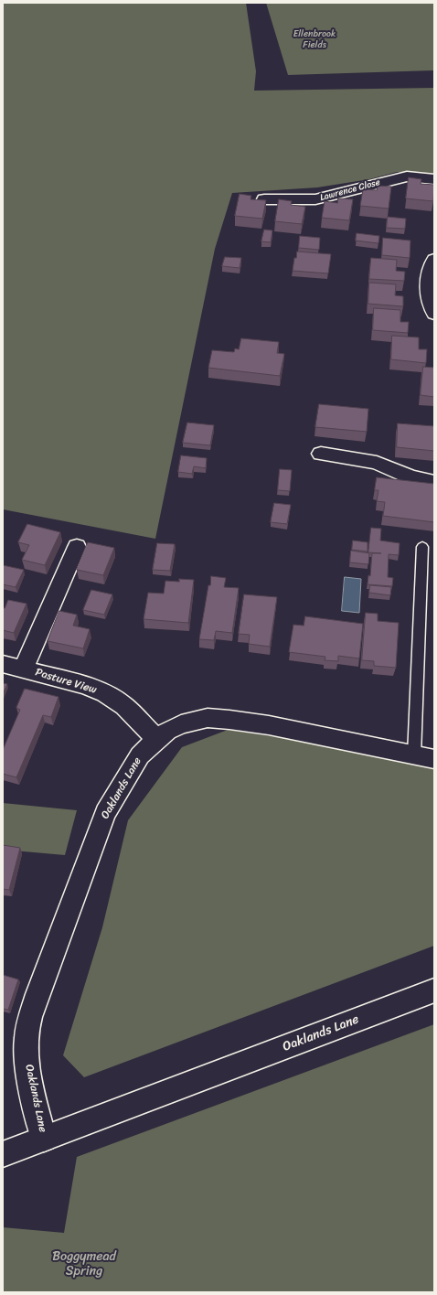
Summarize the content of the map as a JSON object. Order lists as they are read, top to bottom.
{
  "streets": {
    "street": ["Lawrence Close", "Pasture View", "Oaklands Lane"]
  },
  "crossings": [
    ["Pasture View", "Oaklands Lane"]
  ],
  "parks": ["Ellenbrook Fields", "Boggymead Spring"]
}
